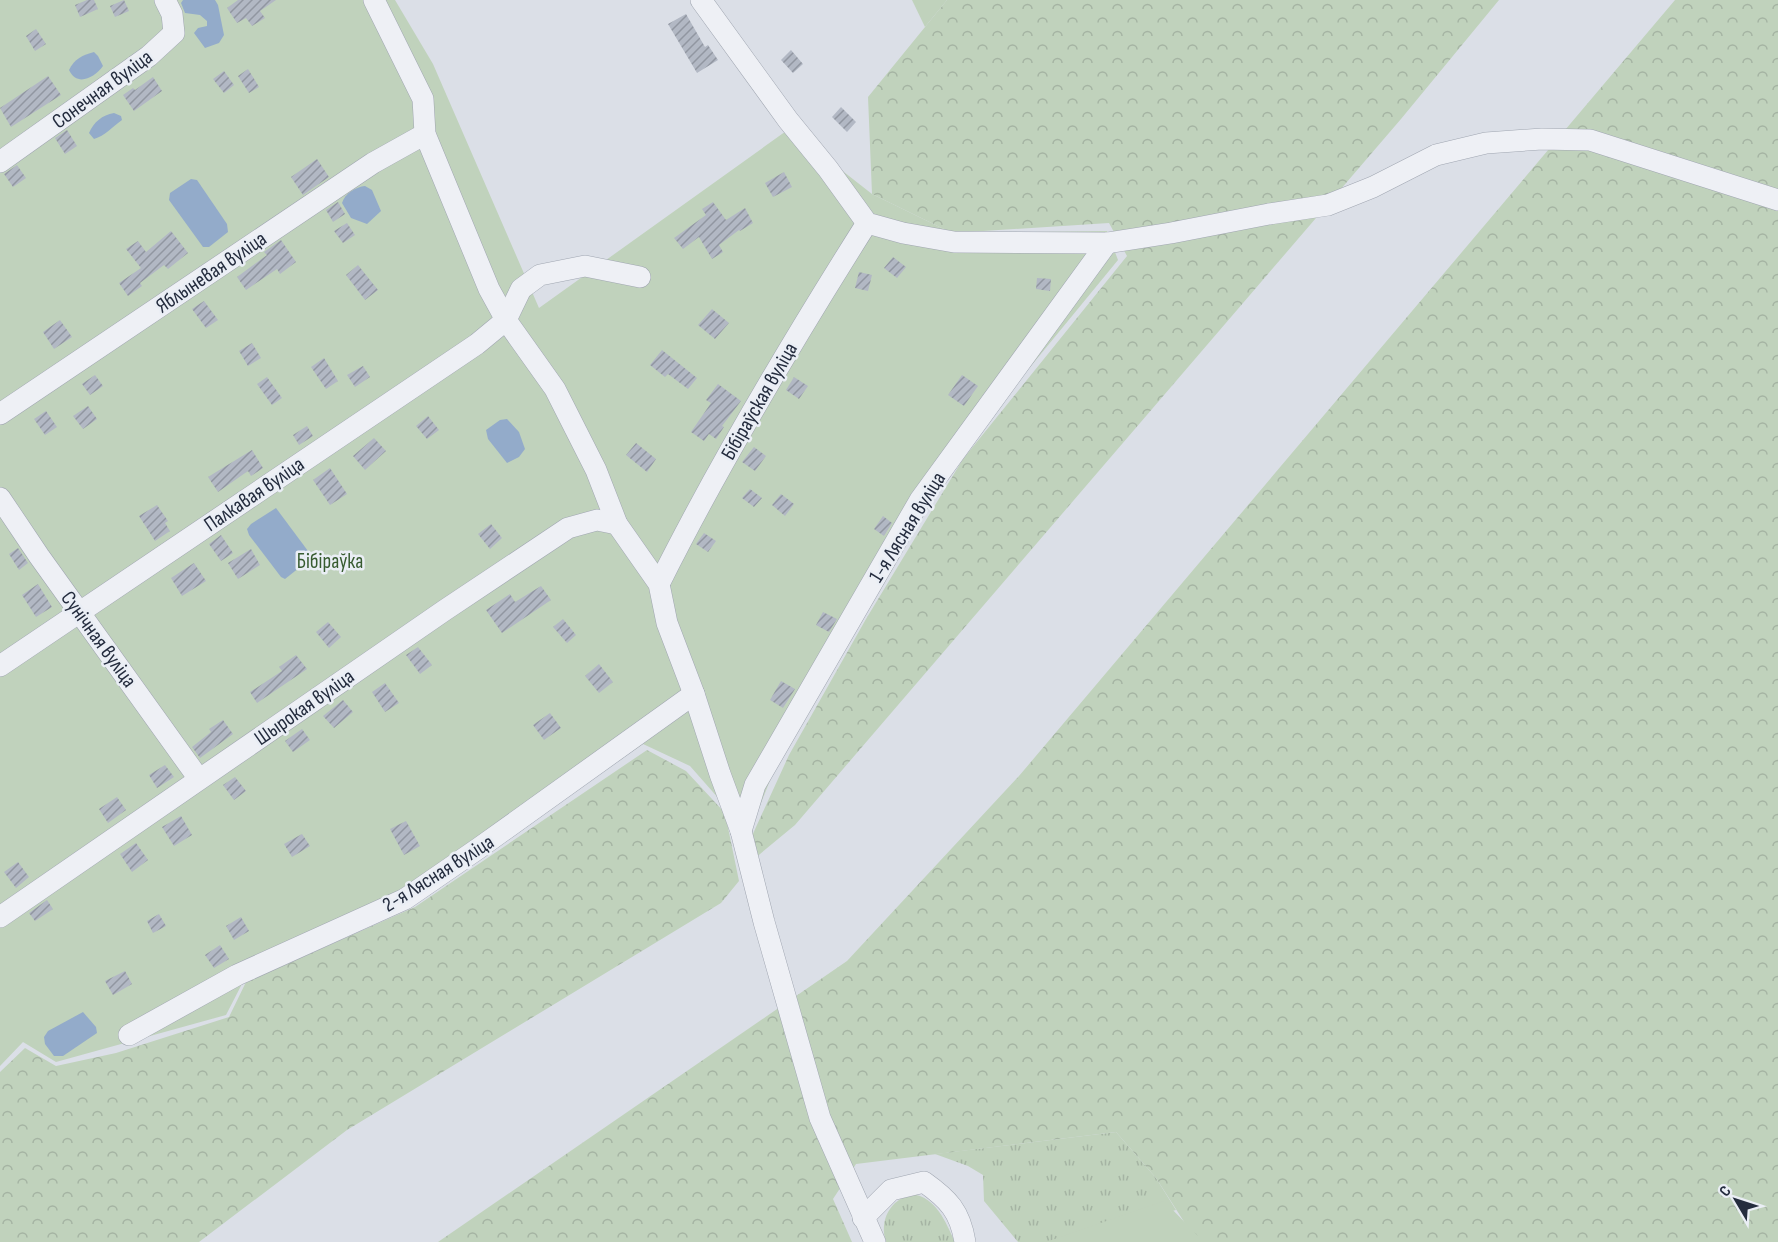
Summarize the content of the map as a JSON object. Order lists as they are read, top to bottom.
{
  "streets": {
    "street": [
      "Сонечная вуліца",
      "Яблыневая вуліца",
      "Бібіраўская вуліца",
      "Палкавая вуліца",
      "1-я Лясная вуліца",
      "Сунічная вуліца",
      "Шырокая вуліца",
      "2-я Лясная вуліца"
    ]
  },
  "crossings": [
    ["Палкавая вуліца", "Сунічная вуліца"],
    ["Сунічная вуліца", "Шырокая вуліца"]
  ],
  "parks": ["Бібіраўка"],
  "north": "top left"
}
